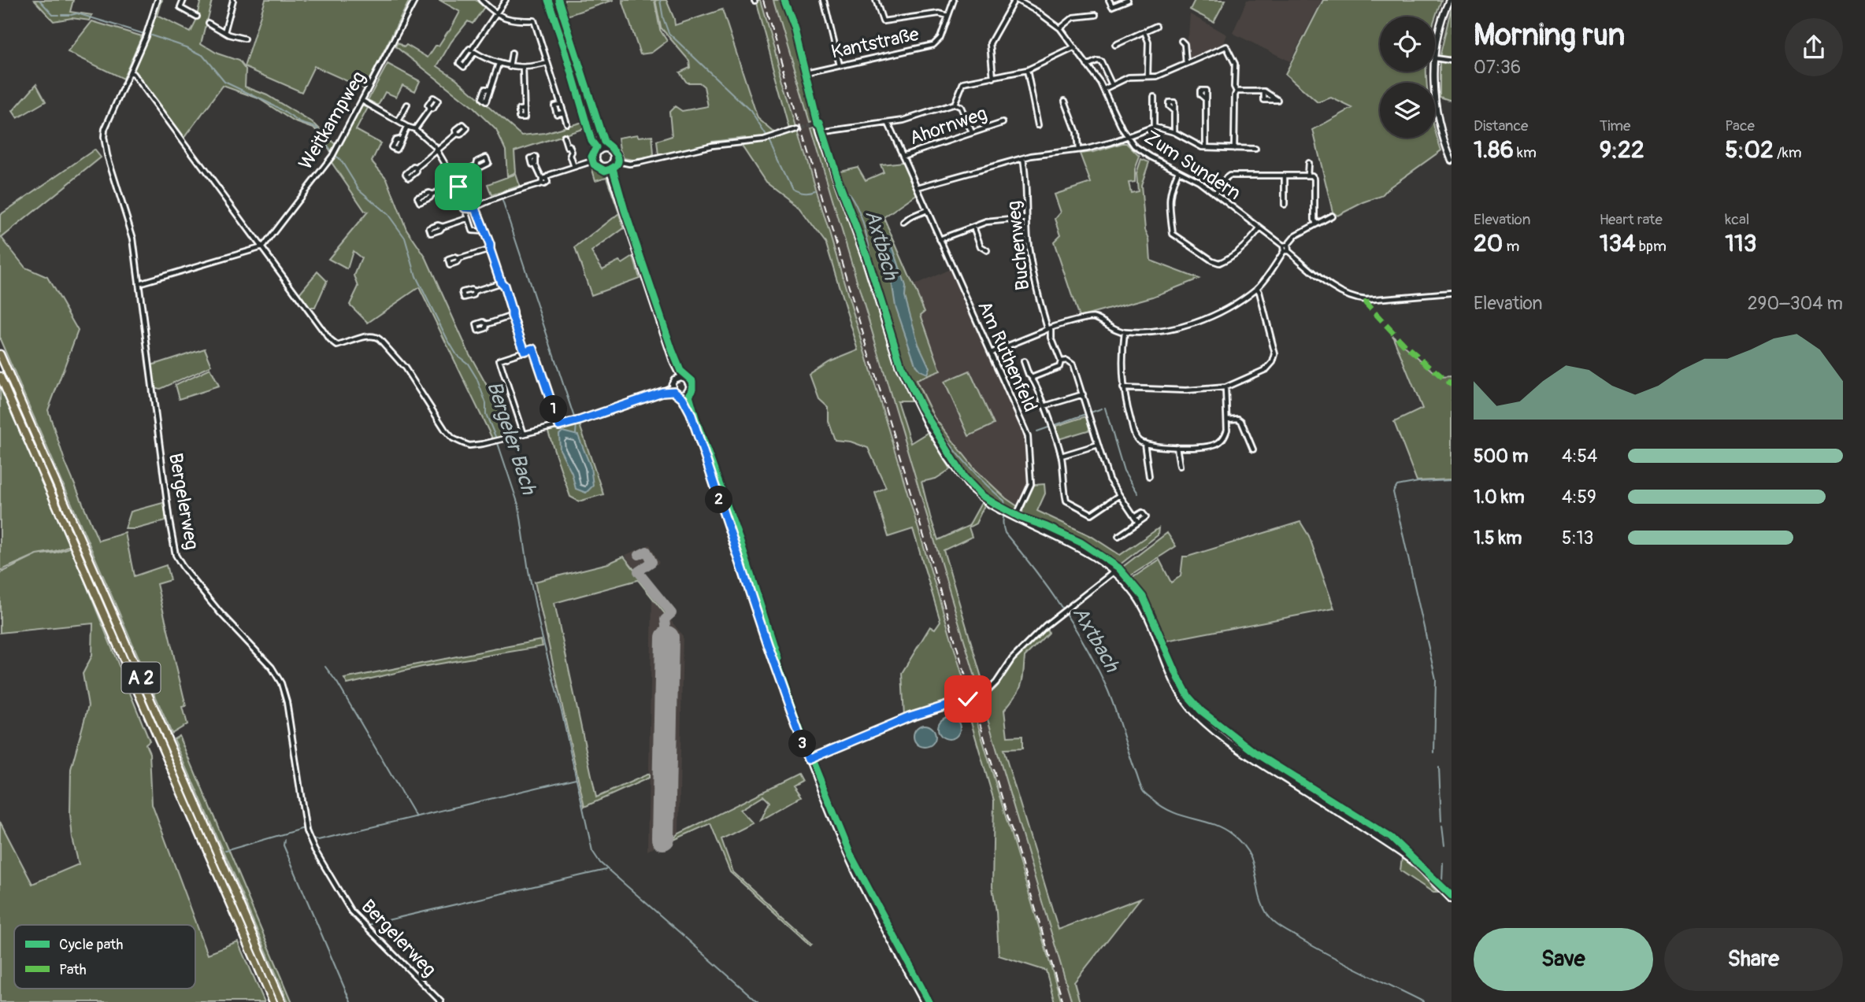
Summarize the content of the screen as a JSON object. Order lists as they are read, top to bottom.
{
  "streets": {
    "highway": ["A 2"],
    "street": [
      "Kantstraße",
      "Weitkampweg",
      "Ahornweg",
      "Zum Sundern",
      "Buchenweg",
      "Am Ruthenfeld",
      "Bergelerweg"
    ]
  },
  "crossings": [
    ["Ahornweg", "Am Ruthenfeld"]
  ],
  "water": ["Axtbach", "Bergeler Bach"],
  "legend": ["Cycle path", "Path"],
  "page": {
    "heading": ["Morning run", "07:36"],
    "stats": [
      ["Distance", "1.86 km"],
      ["Time", "9:22"],
      ["Pace", "5:02 /km"],
      ["Elevation", "20 m"],
      ["Heart rate", "134 bpm"],
      ["kcal", "113"]
    ],
    "chart": ["Elevation", "290–304 m"],
    "pins": ["1", "2", "3"],
    "list": [
      {
        "name": "500 m",
        "note": "4:54"
      },
      {
        "name": "1.0 km",
        "note": "4:59"
      },
      {
        "name": "1.5 km",
        "note": "5:13"
      }
    ],
    "buttons": ["Save", "Share"]
  }
}
